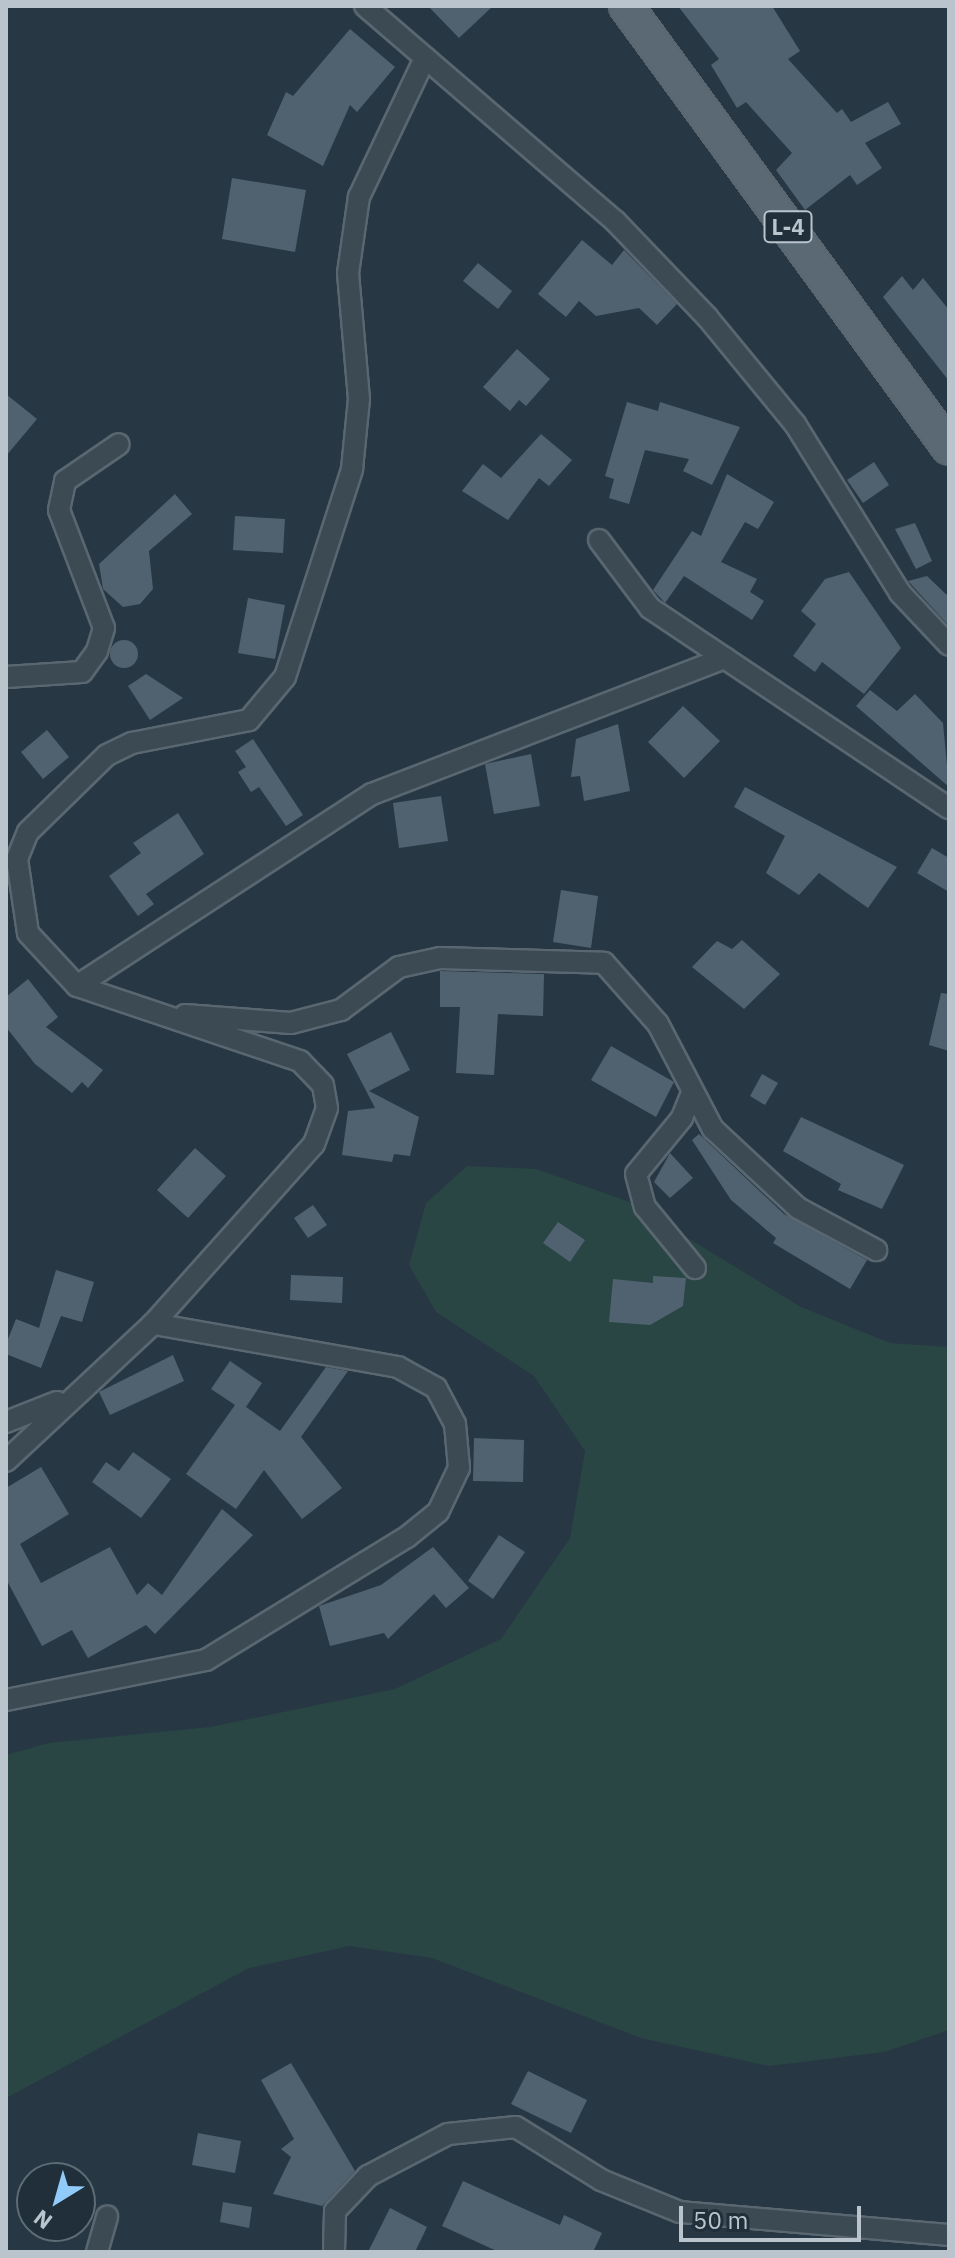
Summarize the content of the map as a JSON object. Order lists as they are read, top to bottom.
{
  "streets": {
    "main road": ["L-4"]
  },
  "scale_bar": "50 m",
  "north": "bottom left"
}
